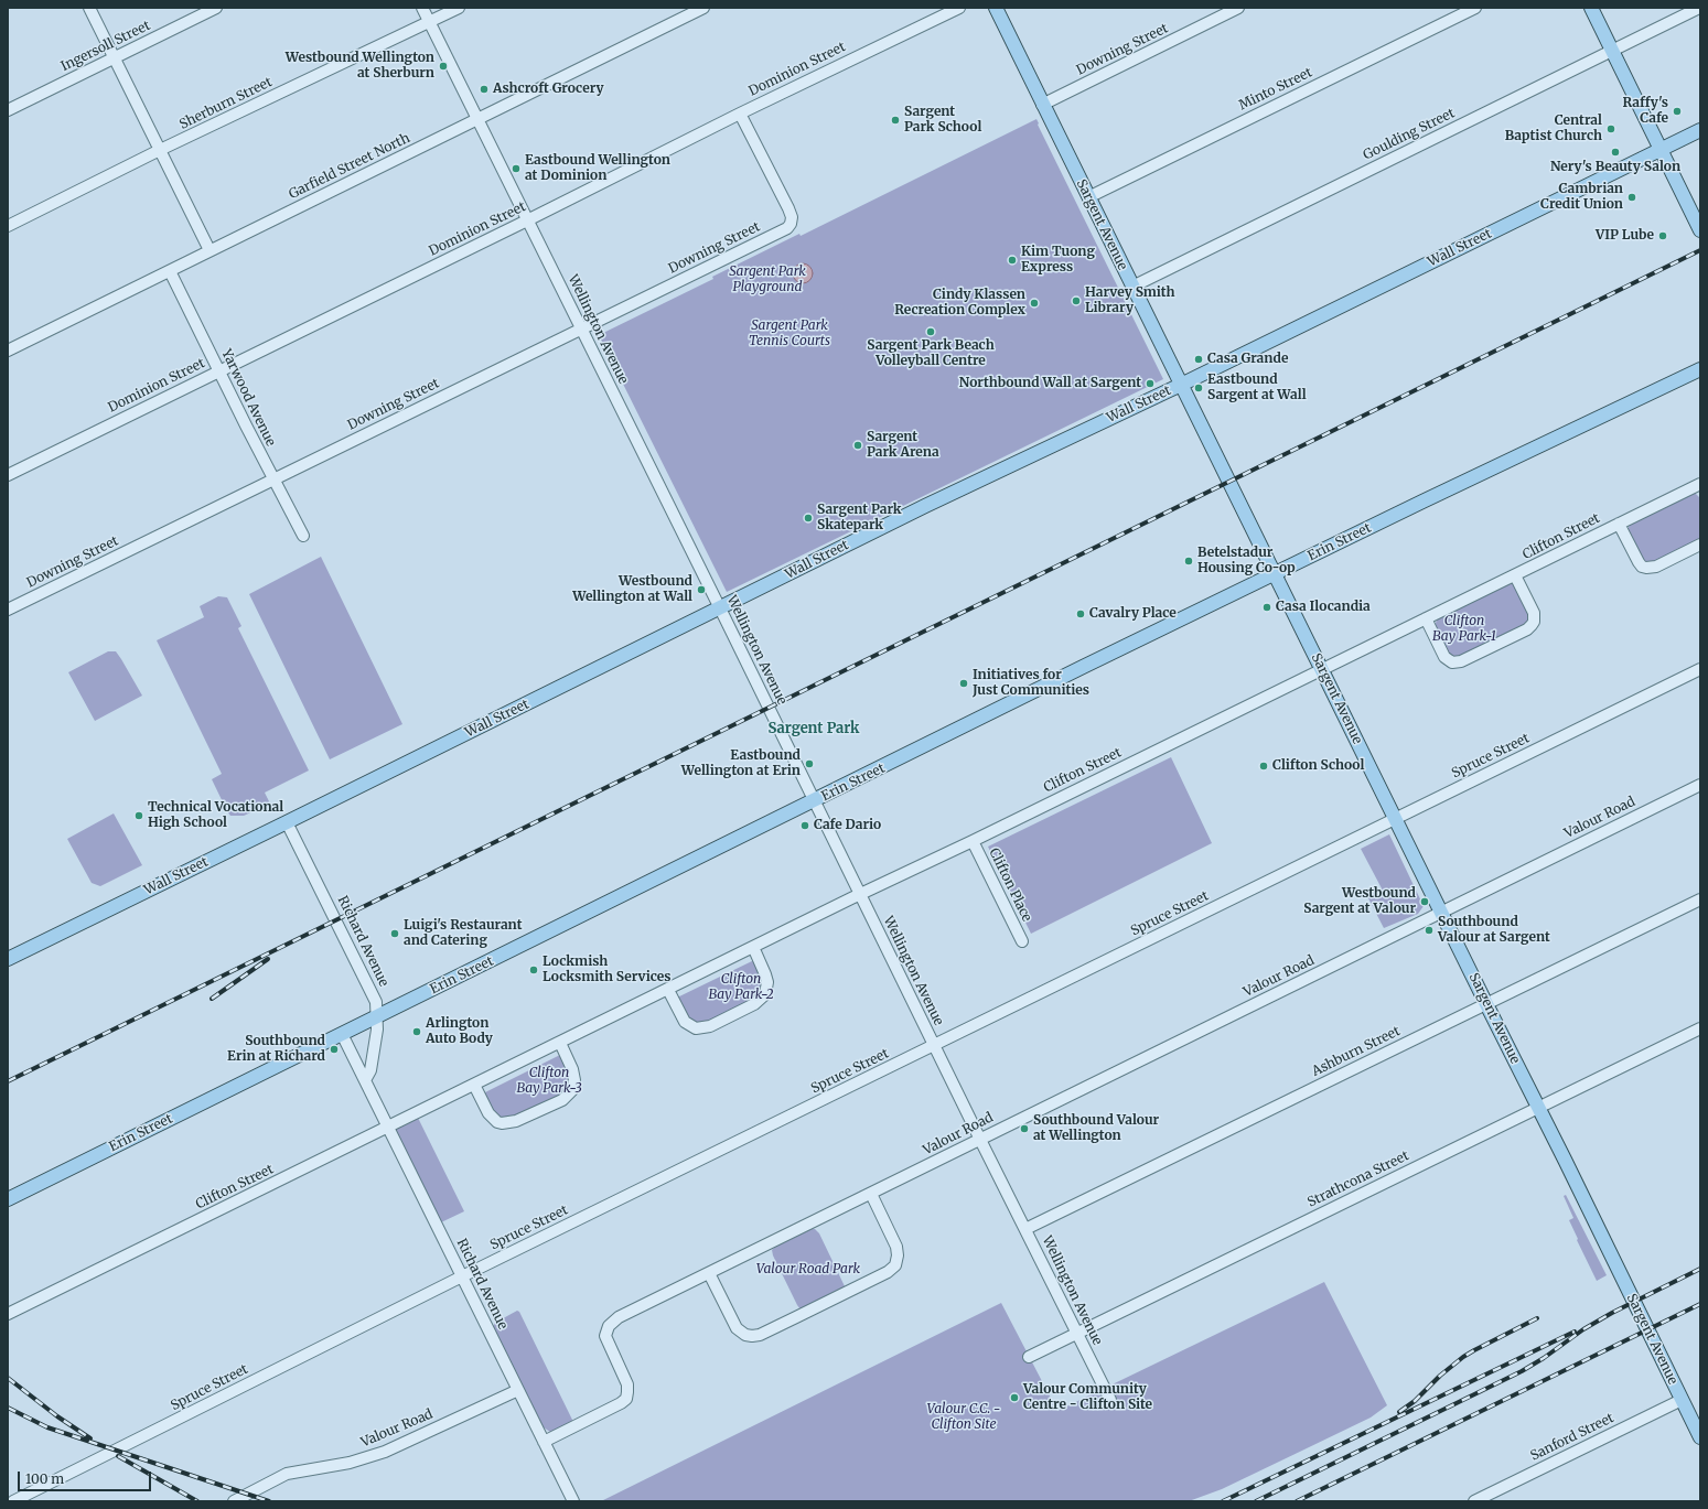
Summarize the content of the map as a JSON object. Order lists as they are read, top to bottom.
{
  "streets": {
    "main road": ["Sargent Avenue", "Wall Street", "Erin Street"],
    "street": [
      "Ingersoll Street",
      "Downing Street",
      "Dominion Street",
      "Minto Street",
      "Sherburn Street",
      "Goulding Street",
      "Garfield Street North",
      "Wellington Avenue",
      "Yarwood Avenue",
      "Clifton Street",
      "Spruce Street",
      "Valour Road",
      "Clifton Place",
      "Richard Avenue",
      "Ashburn Street",
      "Strathcona Street",
      "Sanford Street"
    ]
  },
  "crossings": [
    ["Downing Street", "Dominion Street"],
    ["Downing Street", "Sargent Avenue"],
    ["Downing Street", "Wellington Avenue"],
    ["Downing Street", "Yarwood Avenue"],
    ["Dominion Street", "Wellington Avenue"],
    ["Dominion Street", "Yarwood Avenue"],
    ["Minto Street", "Sargent Avenue"],
    ["Sherburn Street", "Wellington Avenue"],
    ["Goulding Street", "Sargent Avenue"],
    ["Garfield Street North", "Wellington Avenue"],
    ["Garfield Street North", "Yarwood Avenue"],
    ["Sargent Avenue", "Wall Street"],
    ["Sargent Avenue", "Clifton Street"],
    ["Sargent Avenue", "Erin Street"],
    ["Sargent Avenue", "Spruce Street"],
    ["Sargent Avenue", "Valour Road"],
    ["Sargent Avenue", "Ashburn Street"],
    ["Sargent Avenue", "Strathcona Street"],
    ["Sargent Avenue", "Sanford Street"],
    ["Wall Street", "Wellington Avenue"],
    ["Wall Street", "Richard Avenue"],
    ["Wellington Avenue", "Clifton Street"],
    ["Wellington Avenue", "Erin Street"],
    ["Wellington Avenue", "Spruce Street"],
    ["Wellington Avenue", "Valour Road"],
    ["Wellington Avenue", "Ashburn Street"],
    ["Wellington Avenue", "Strathcona Street"],
    ["Clifton Street", "Clifton Place"],
    ["Clifton Street", "Richard Avenue"],
    ["Erin Street", "Richard Avenue"],
    ["Spruce Street", "Richard Avenue"],
    ["Valour Road", "Richard Avenue"]
  ],
  "districts": ["Sargent Park"],
  "parks": [
    "Sargent Park Playground",
    "Sargent Park Tennis Courts",
    "Clifton Bay Park-1",
    "Clifton Bay Park-2",
    "Clifton Bay Park-3",
    "Valour Road Park",
    "Valour C.C. - Clifton Site"
  ],
  "places": [
    "Westbound Wellington at Sherburn",
    "Ashcroft Grocery",
    "Raffy's Cafe",
    "Sargent Park School",
    "Central Baptist Church",
    "Nery's Beauty Salon",
    "Eastbound Wellington at Dominion",
    "Cambrian Credit Union",
    "VIP Lube",
    "Kim Tuong Express",
    "Harvey Smith Library",
    "Cindy Klassen Recreation Complex",
    "Sargent Park Beach Volleyball Centre",
    "Casa Grande",
    "Northbound Wall at Sargent",
    "Eastbound Sargent at Wall",
    "Sargent Park Arena",
    "Sargent Park Skatepark",
    "Betelstadur Housing Co-op",
    "Westbound Wellington at Wall",
    "Casa Ilocandia",
    "Cavalry Place",
    "Initiatives for Just Communities",
    "Eastbound Wellington at Erin",
    "Clifton School",
    "Technical Vocational High School",
    "Cafe Dario",
    "Westbound Sargent at Valour",
    "Southbound Valour at Sargent",
    "Luigi's Restaurant and Catering",
    "Lockmish Locksmith Services",
    "Arlington Auto Body",
    "Southbound Erin at Richard",
    "Southbound Valour at Wellington",
    "Valour Community Centre - Clifton Site"
  ],
  "scale_bar": "100 m"
}
